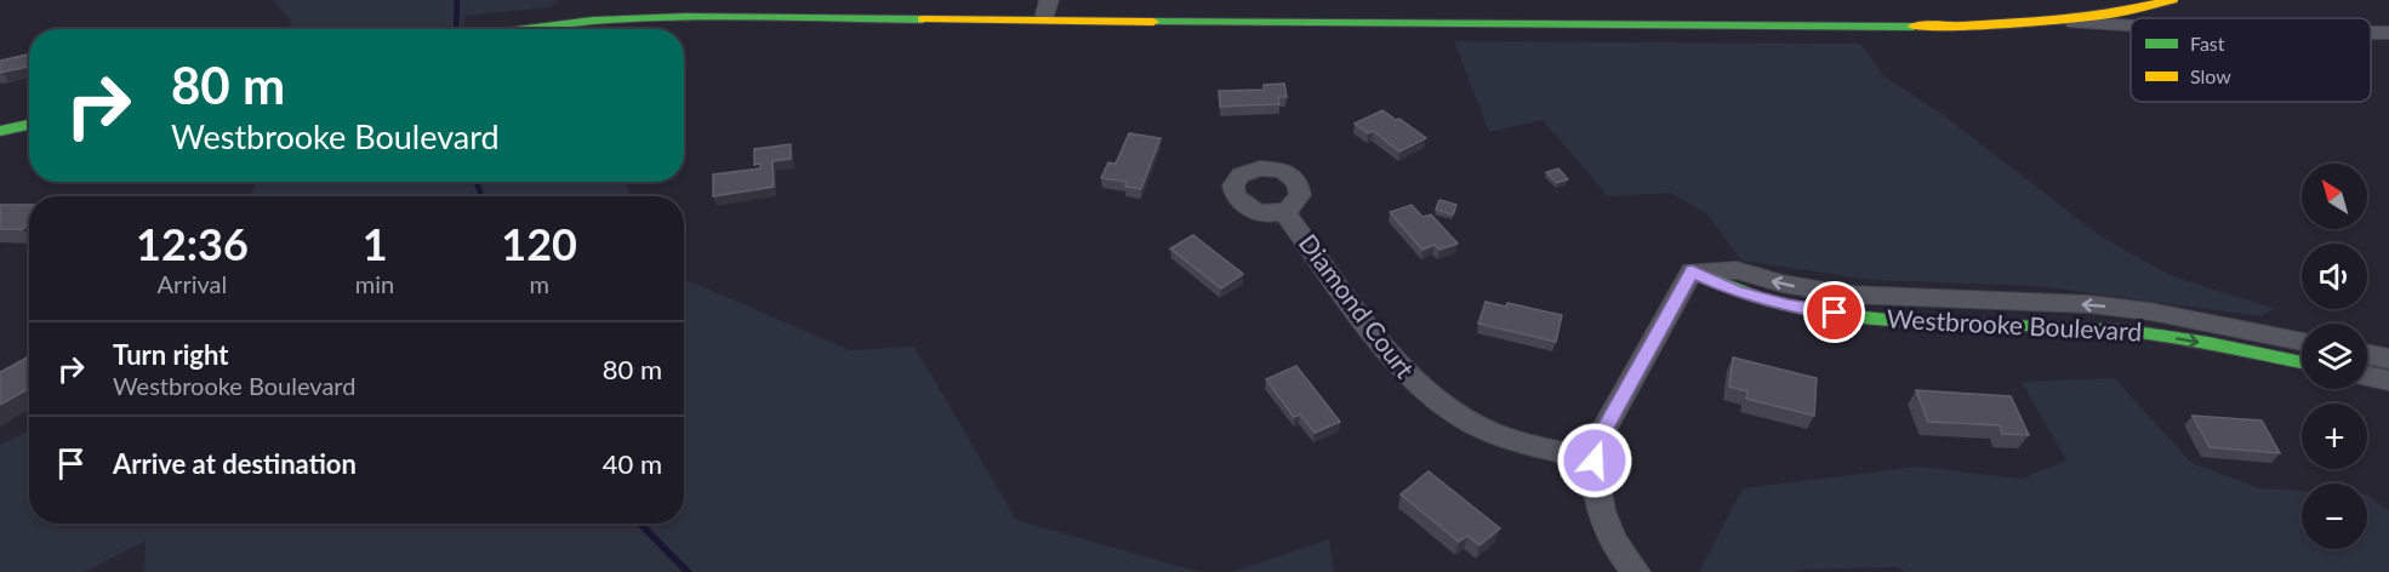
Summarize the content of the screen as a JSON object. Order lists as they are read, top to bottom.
{
  "streets": {
    "main road": ["Westbrooke Boulevard"],
    "street": ["Diamond Court"]
  },
  "legend": ["Fast", "Slow"],
  "north": "top left",
  "page": {
    "turn": ["80 m", "Westbrooke Boulevard"],
    "map_buttons": ["+", "−"],
    "eta": [
      "12:36",
      "Arrival",
      "1",
      "min",
      "120",
      "m"
    ],
    "list": [
      {
        "name": "Turn right",
        "note": "Westbrooke Boulevard",
        "value": "80 m"
      },
      {
        "name": "Arrive at destination",
        "value": "40 m"
      }
    ]
  }
}
